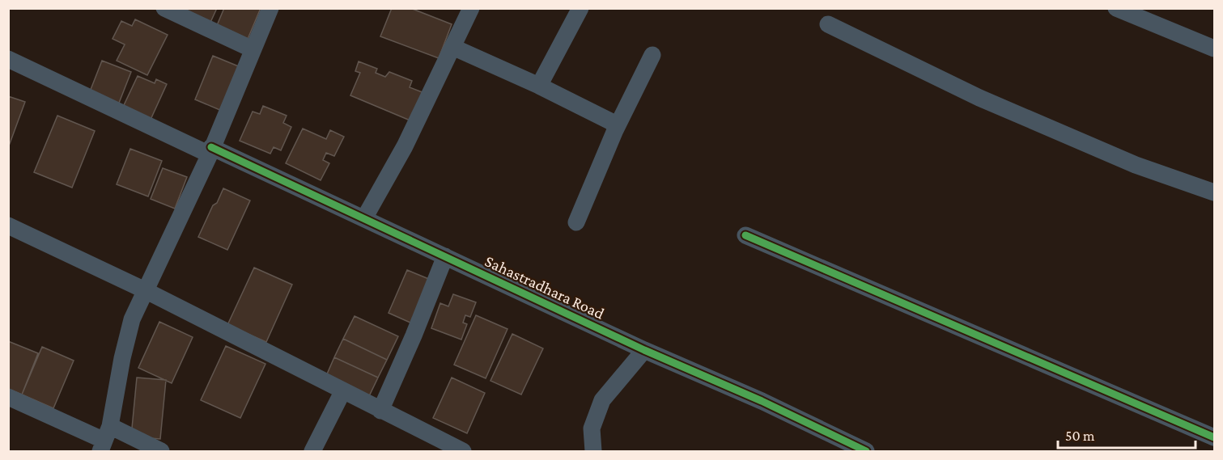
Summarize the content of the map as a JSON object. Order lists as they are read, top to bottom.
{
  "streets": {
    "street": ["Sahastradhara Road"]
  },
  "scale_bar": "50 m"
}
